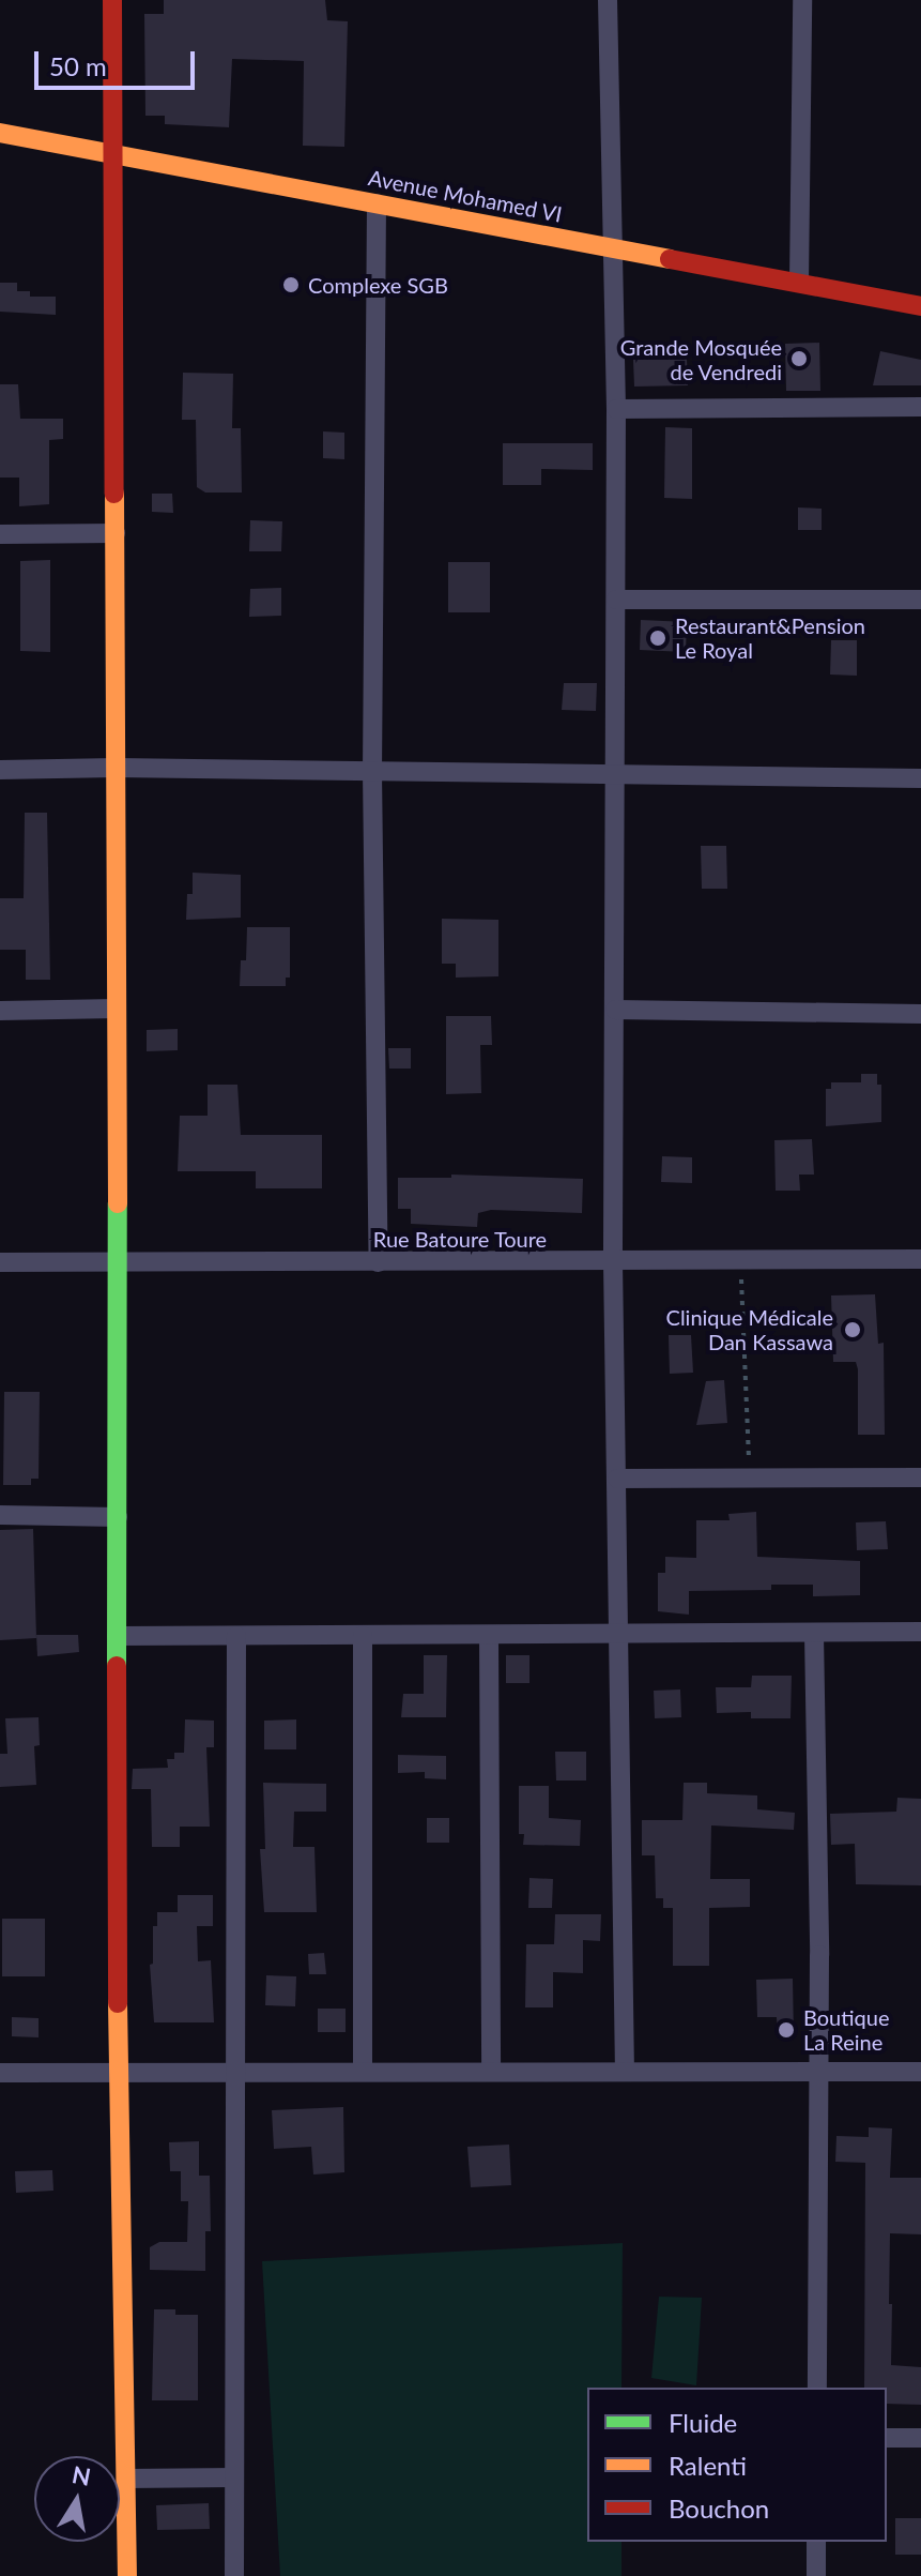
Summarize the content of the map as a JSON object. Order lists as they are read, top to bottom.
{
  "streets": {
    "street": ["Avenue Mohamed VI", "Rue Batoure Toure"]
  },
  "places": [
    "Complexe SGB",
    "Grande Mosquée de Vendredi",
    "Restaurant&Pension Le Royal",
    "Clinique Médicale Dan Kassawa",
    "Boutique La Reine"
  ],
  "legend": ["Fluide", "Ralenti", "Bouchon"],
  "scale_bar": "50 m",
  "north": "top"
}
